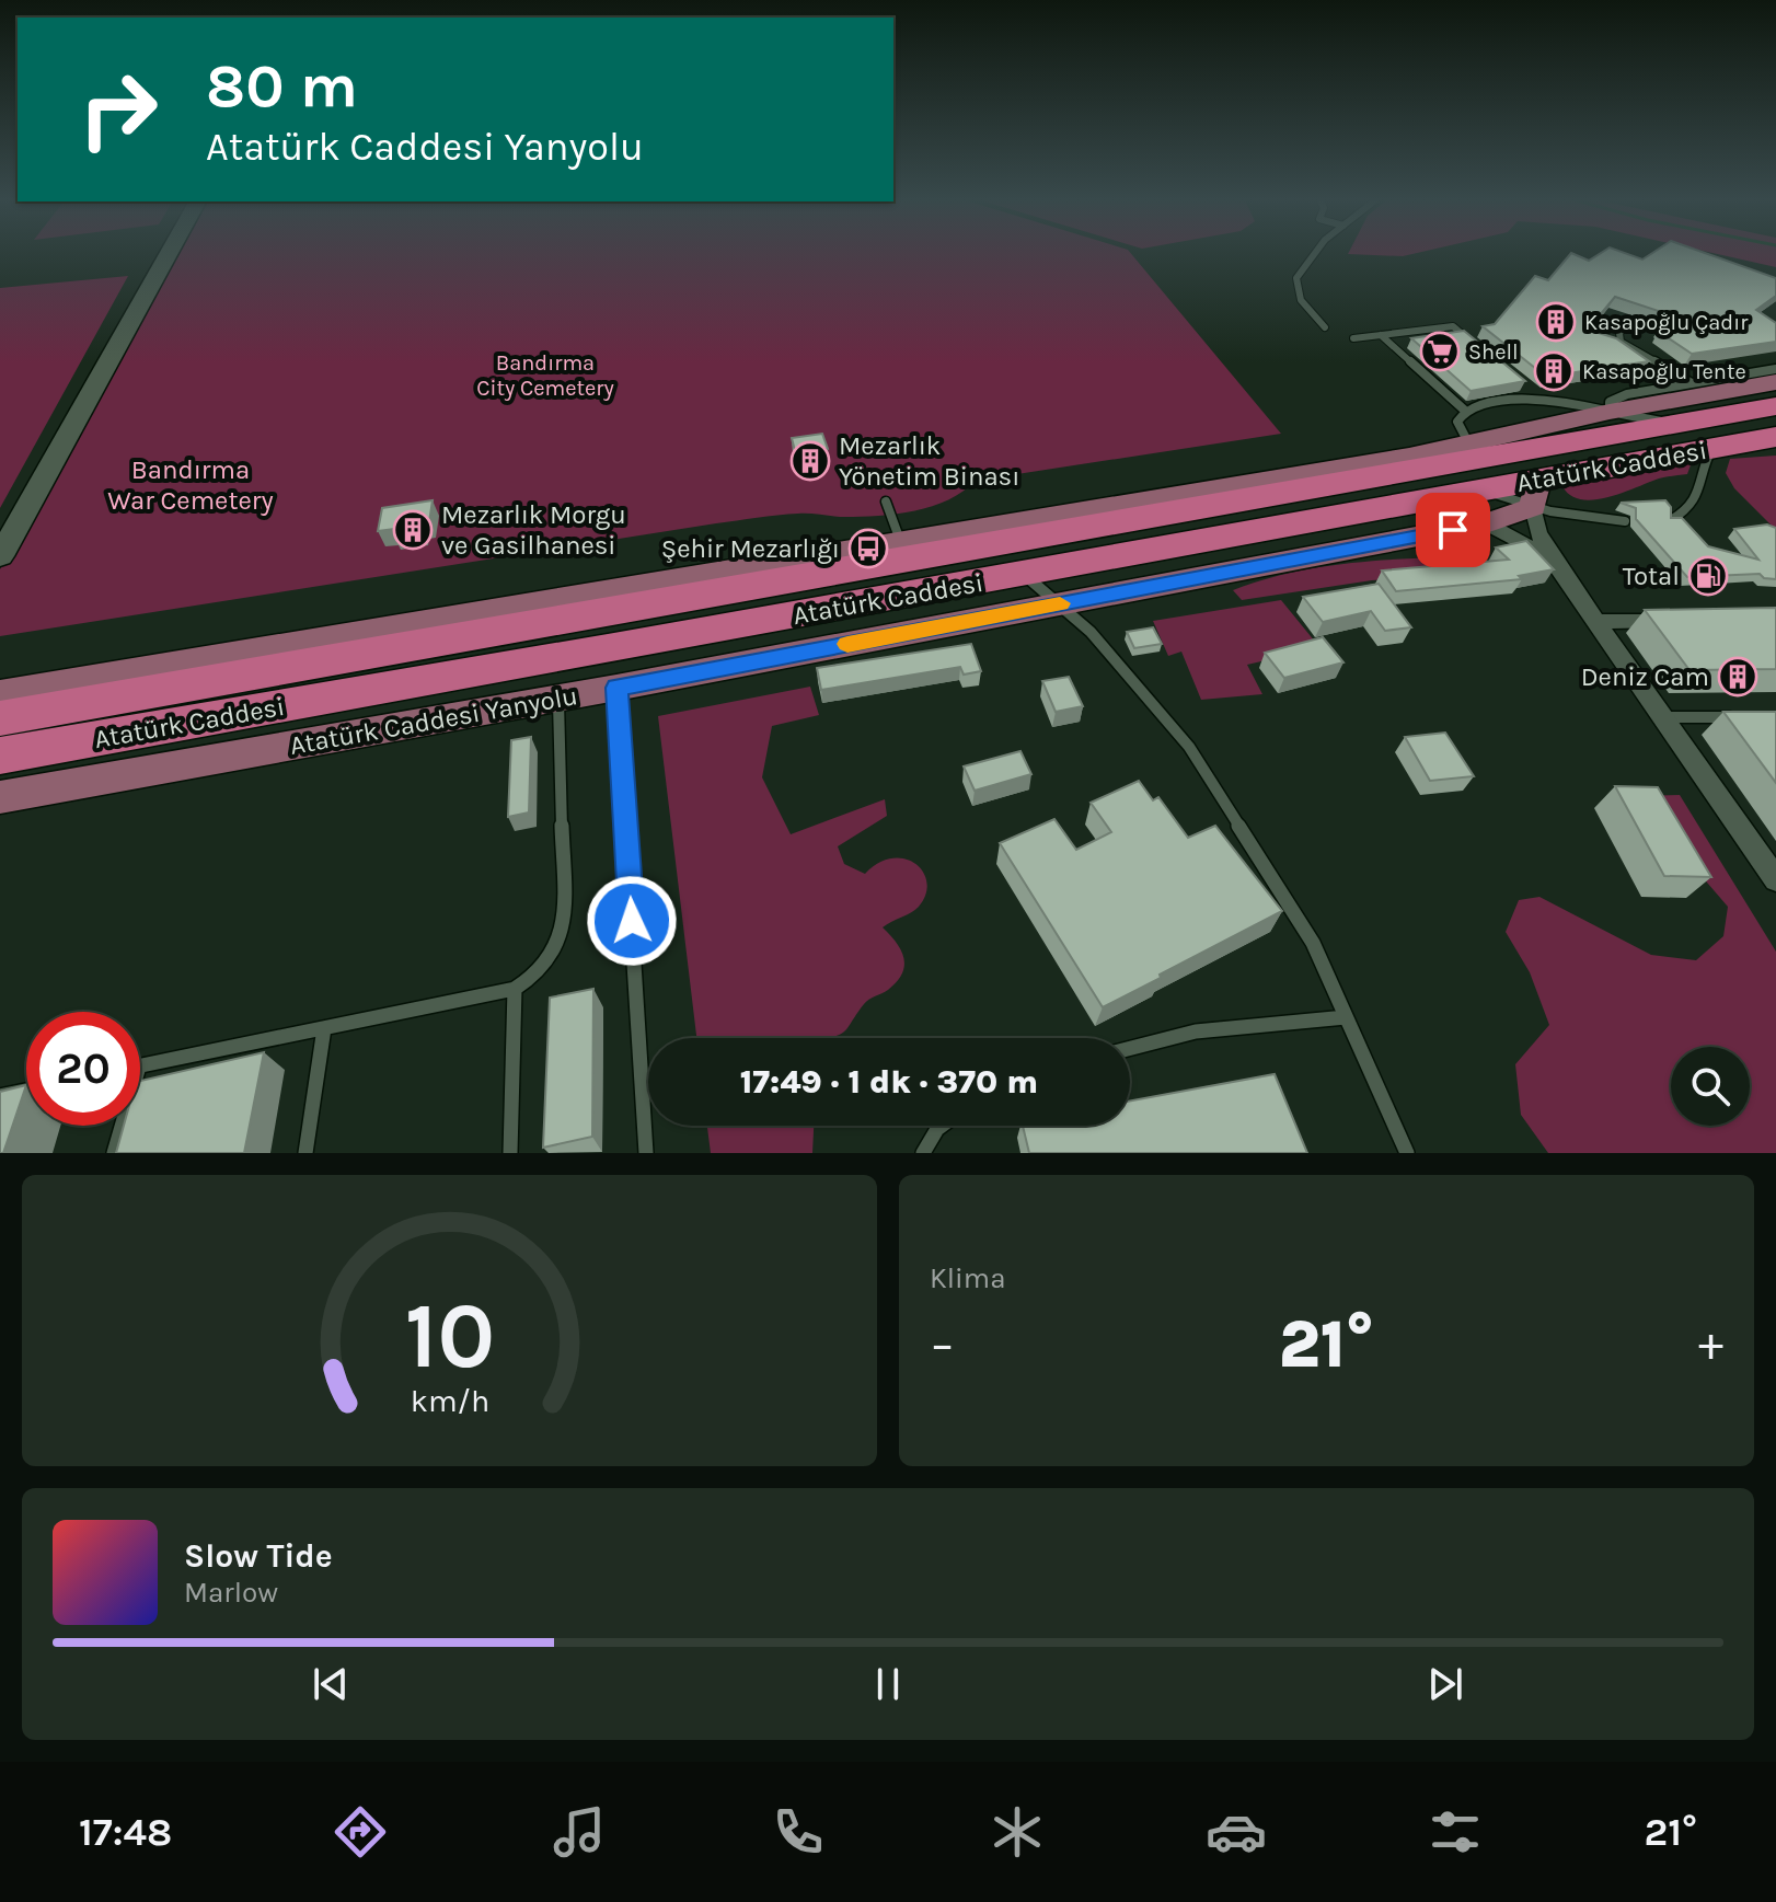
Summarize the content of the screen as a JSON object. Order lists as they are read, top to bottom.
{
  "streets": {
    "highway": ["Atatürk Caddesi"],
    "main road": ["Atatürk Caddesi Yanyolu"]
  },
  "crossings": [
    ["Atatürk Caddesi", "Atatürk Caddesi Yanyolu"]
  ],
  "parks": ["Bandırma City Cemetery", "Bandırma War Cemetery"],
  "places": {
    "building": [
      "Kasapoğlu Çadır",
      "Kasapoğlu Tente",
      "Mezarlık Yönetim Binası",
      "Mezarlık Morgu ve Gasilhanesi",
      "Deniz Cam"
    ],
    "supermarket": ["Shell"],
    "bus stop": ["Şehir Mezarlığı"],
    "fuel station": ["Total"]
  },
  "page": {
    "turn": ["80 m", "Atatürk Caddesi Yanyolu"],
    "limit": "20",
    "trip": "17:49 · 1 dk · 370 m",
    "tile": "Klima",
    "heat": ["−", "21°", "+"],
    "song": ["Slow Tide", "Marlow"],
    "tabs": ["17:48", "21°"],
    "gauge": ["10", "km/h"]
  }
}
